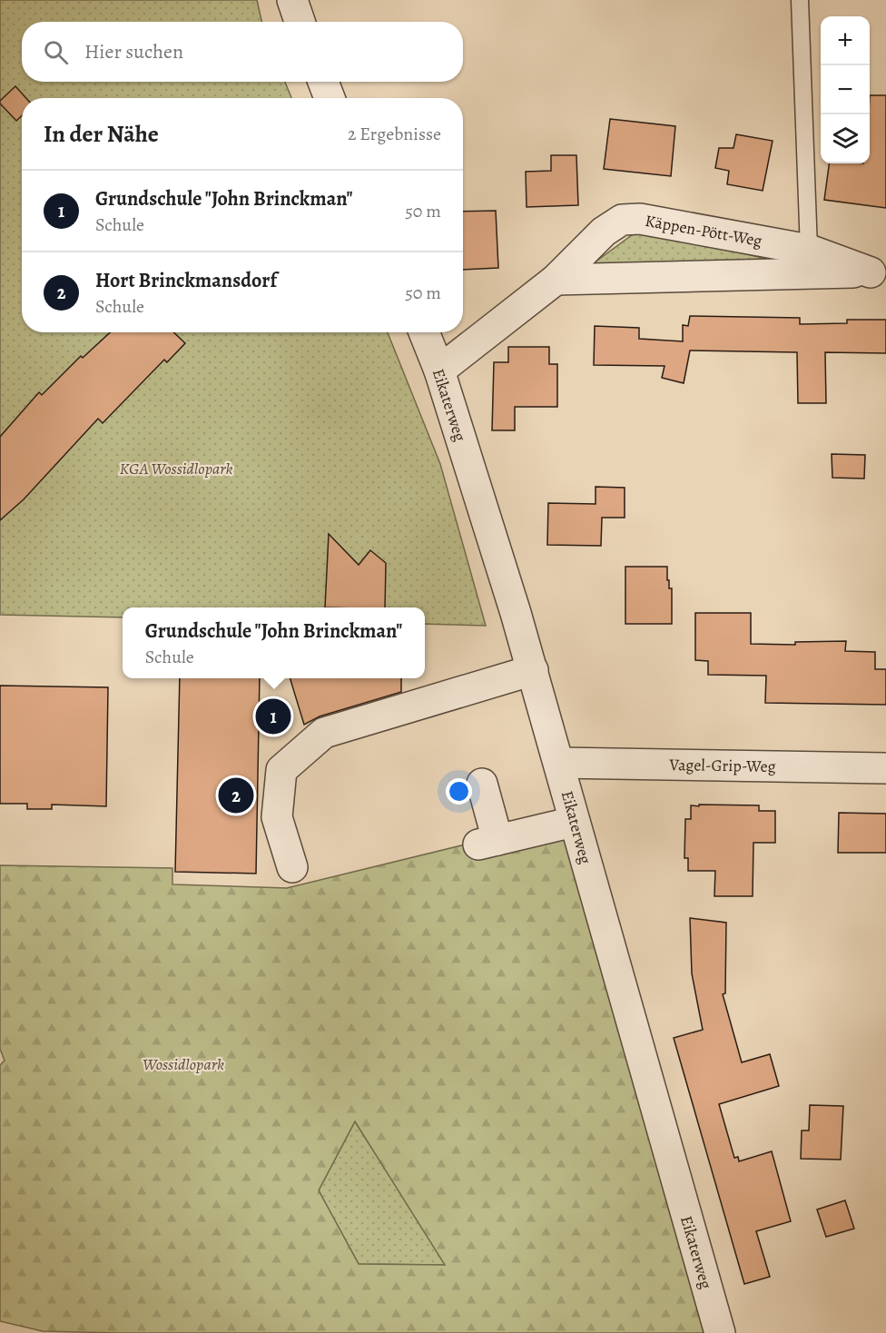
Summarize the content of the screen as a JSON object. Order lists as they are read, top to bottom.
{
  "streets": {
    "street": ["Käppen-Pött-Weg", "Eikaterweg", "Vagel-Grip-Weg"]
  },
  "crossings": [
    ["Käppen-Pött-Weg", "Eikaterweg"],
    ["Eikaterweg", "Vagel-Grip-Weg"]
  ],
  "parks": ["KGA Wossidlopark", "Wossidlopark"],
  "page": {
    "map_buttons": ["+", "−"],
    "search": "Hier suchen",
    "heading": ["In der Nähe", "2 Ergebnisse"],
    "list": [
      {
        "mark": "1",
        "name": "Grundschule \"John Brinckman\"",
        "note": "Schule",
        "value": "50 m"
      },
      {
        "mark": "2",
        "name": "Hort Brinckmansdorf",
        "note": "Schule",
        "value": "50 m"
      }
    ],
    "popup": ["Grundschule \"John Brinckman\"", "Schule"],
    "pins": ["1", "2"]
  }
}
